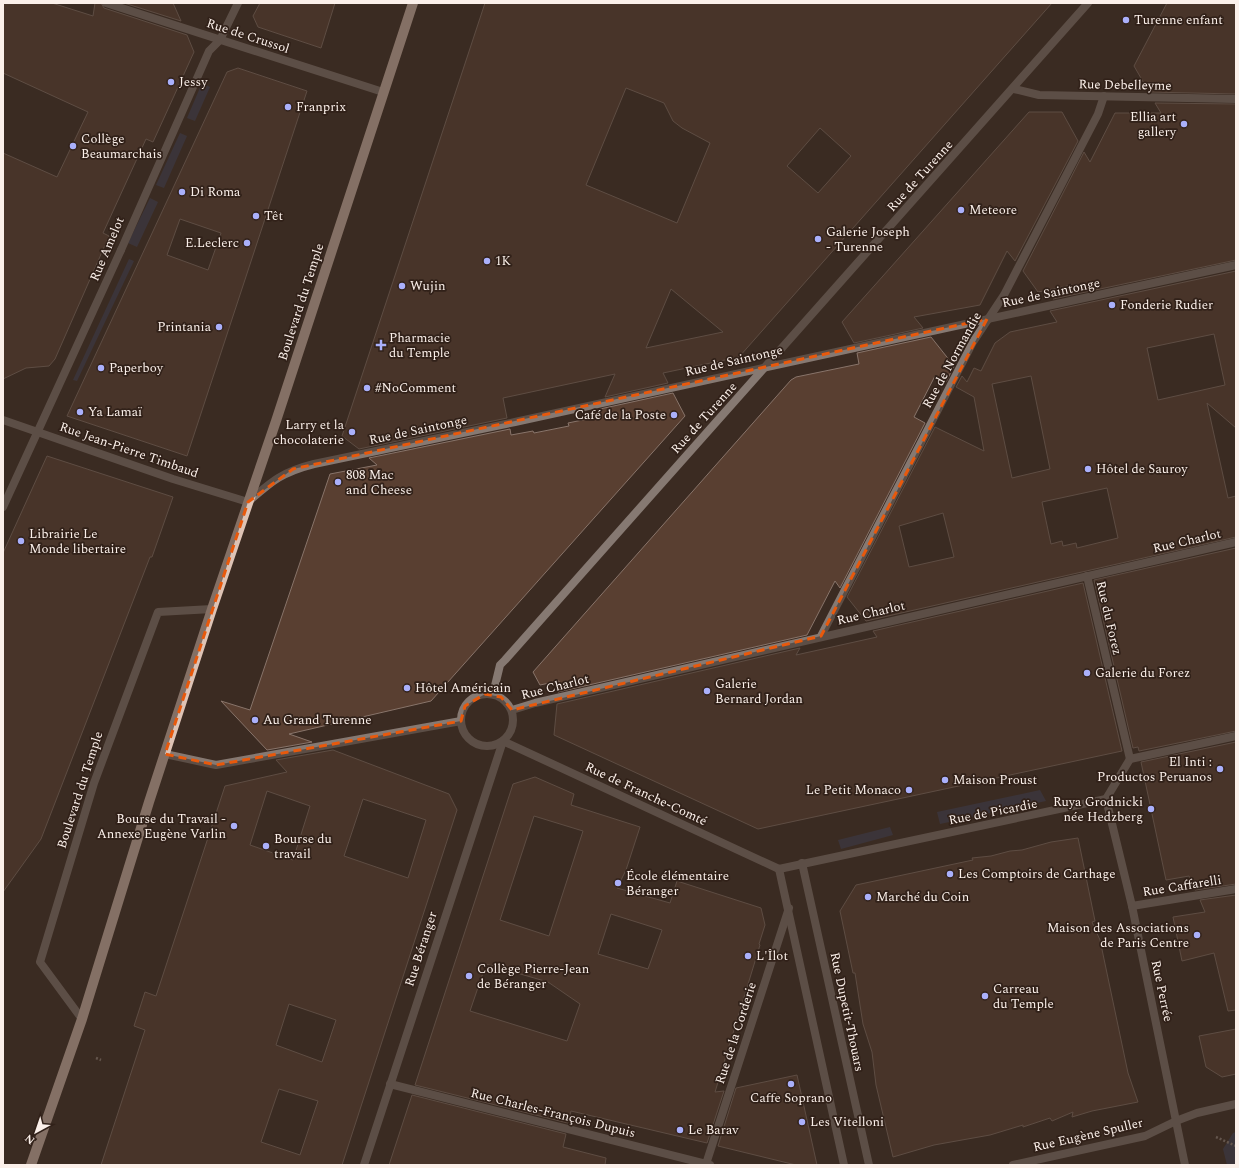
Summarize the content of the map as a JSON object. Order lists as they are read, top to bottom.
{
  "streets": {
    "main road": ["Boulevard du Temple"],
    "street": [
      "Rue de Crussol",
      "Rue Debelleyme",
      "Rue de Turenne",
      "Rue Amelot",
      "Rue de Saintonge",
      "Rue de Normandie",
      "Rue Jean-Pierre Timbaud",
      "Rue Charlot",
      "Rue du Forez",
      "Rue de Franche-Comté",
      "Rue de Picardie",
      "Rue Caffarelli",
      "Rue Béranger",
      "Rue Perrée",
      "Rue Dupetit-Thouars",
      "Rue de la Corderie",
      "Rue Charles-François Dupuis",
      "Rue Eugène Spuller"
    ]
  },
  "crossings": [
    ["Rue de Crussol", "Rue Amelot"],
    ["Rue de Crussol", "Boulevard du Temple"],
    ["Rue Debelleyme", "Rue de Turenne"],
    ["Rue Debelleyme", "Rue de Normandie"],
    ["Rue de Turenne", "Rue de Saintonge"],
    ["Rue de Turenne", "Rue Charlot"],
    ["Rue de Turenne", "Rue de Franche-Comté"],
    ["Rue de Turenne", "Rue Béranger"],
    ["Rue Amelot", "Rue Jean-Pierre Timbaud"],
    ["Rue de Saintonge", "Boulevard du Temple"],
    ["Rue de Saintonge", "Rue de Normandie"],
    ["Rue de Saintonge", "Rue Jean-Pierre Timbaud"],
    ["Boulevard du Temple", "Rue Jean-Pierre Timbaud"],
    ["Rue de Normandie", "Rue Charlot"],
    ["Rue Charlot", "Rue du Forez"],
    ["Rue Charlot", "Rue de Franche-Comté"],
    ["Rue Charlot", "Rue Béranger"],
    ["Rue de Franche-Comté", "Rue de Picardie"],
    ["Rue de Franche-Comté", "Rue Béranger"],
    ["Rue de Picardie", "Rue Perrée"],
    ["Rue de Picardie", "Rue Dupetit-Thouars"],
    ["Rue Caffarelli", "Rue Perrée"],
    ["Rue Béranger", "Rue Charles-François Dupuis"],
    ["Rue Perrée", "Rue Eugène Spuller"],
    ["Rue de la Corderie", "Rue Charles-François Dupuis"]
  ],
  "places": {
    "other": [
      "Turenne enfant",
      "Jessy",
      "Franprix",
      "Ellia art gallery",
      "Collège Beaumarchais",
      "Di Roma",
      "Meteore",
      "Têt",
      "Galerie Joseph - Turenne",
      "E.Leclerc",
      "1K",
      "Wujin",
      "Fonderie Rudier",
      "Printania",
      "Paperboy",
      "#NoComment",
      "Ya Lamaï",
      "Café de la Poste",
      "Larry et la chocolaterie",
      "Hôtel de Sauroy",
      "808 Mac and Cheese",
      "Librairie Le Monde libertaire",
      "Galerie du Forez",
      "Hôtel Américain",
      "Galerie Bernard Jordan",
      "Au Grand Turenne",
      "El Inti : Productos Peruanos",
      "Maison Proust",
      "Le Petit Monaco",
      "Ruya Grodnicki née Hedzberg",
      "Bourse du Travail - Annexe Eugène Varlin",
      "Bourse du travail",
      "Les Comptoirs de Carthage",
      "École élémentaire Béranger",
      "Marché du Coin",
      "Maison des Associations de Paris Centre",
      "L'Îlot",
      "Collège Pierre-Jean de Béranger",
      "Carreau du Temple",
      "Caffe Soprano",
      "Les Vitelloni",
      "Le Barav"
    ],
    "health": ["Pharmacie du Temple"]
  },
  "north": "bottom left"
}
